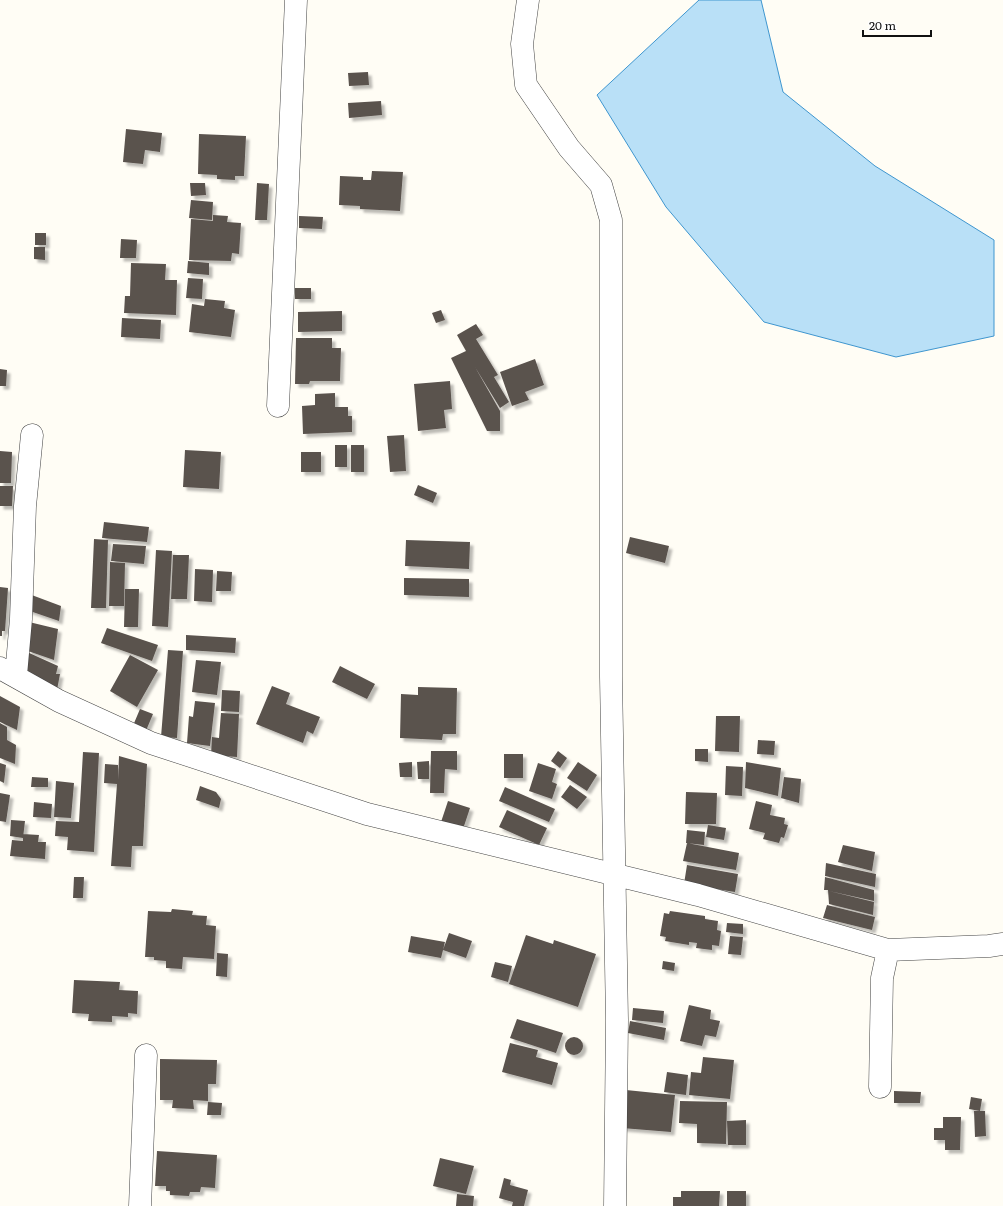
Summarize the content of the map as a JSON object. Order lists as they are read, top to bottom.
{
  "scale_bar": "20 m"
}
